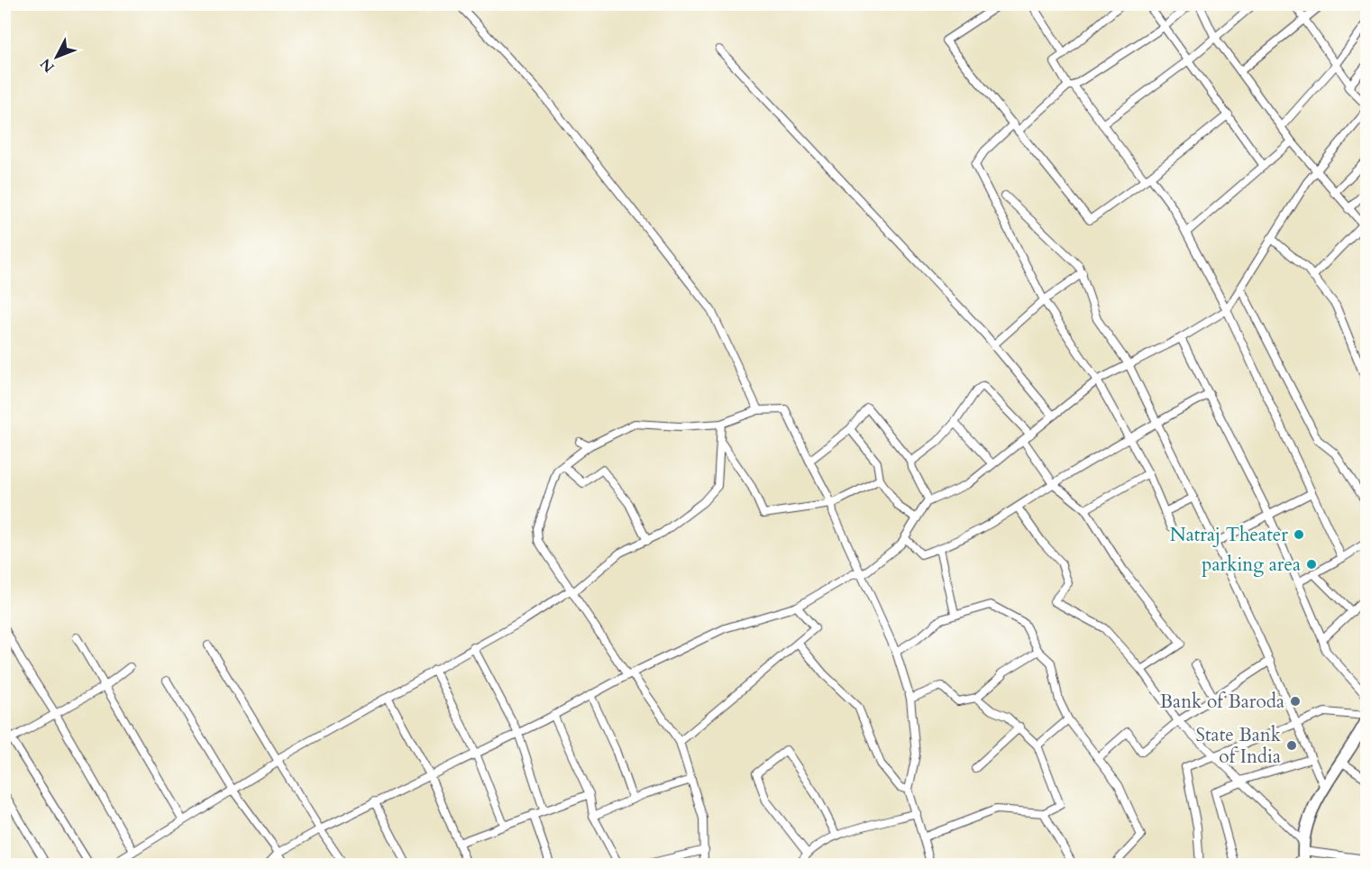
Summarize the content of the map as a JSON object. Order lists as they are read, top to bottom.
{
  "places": [
    "Natraj Theater",
    "parking area",
    "Bank of Baroda",
    "State Bank of India"
  ],
  "north": "bottom left"
}
